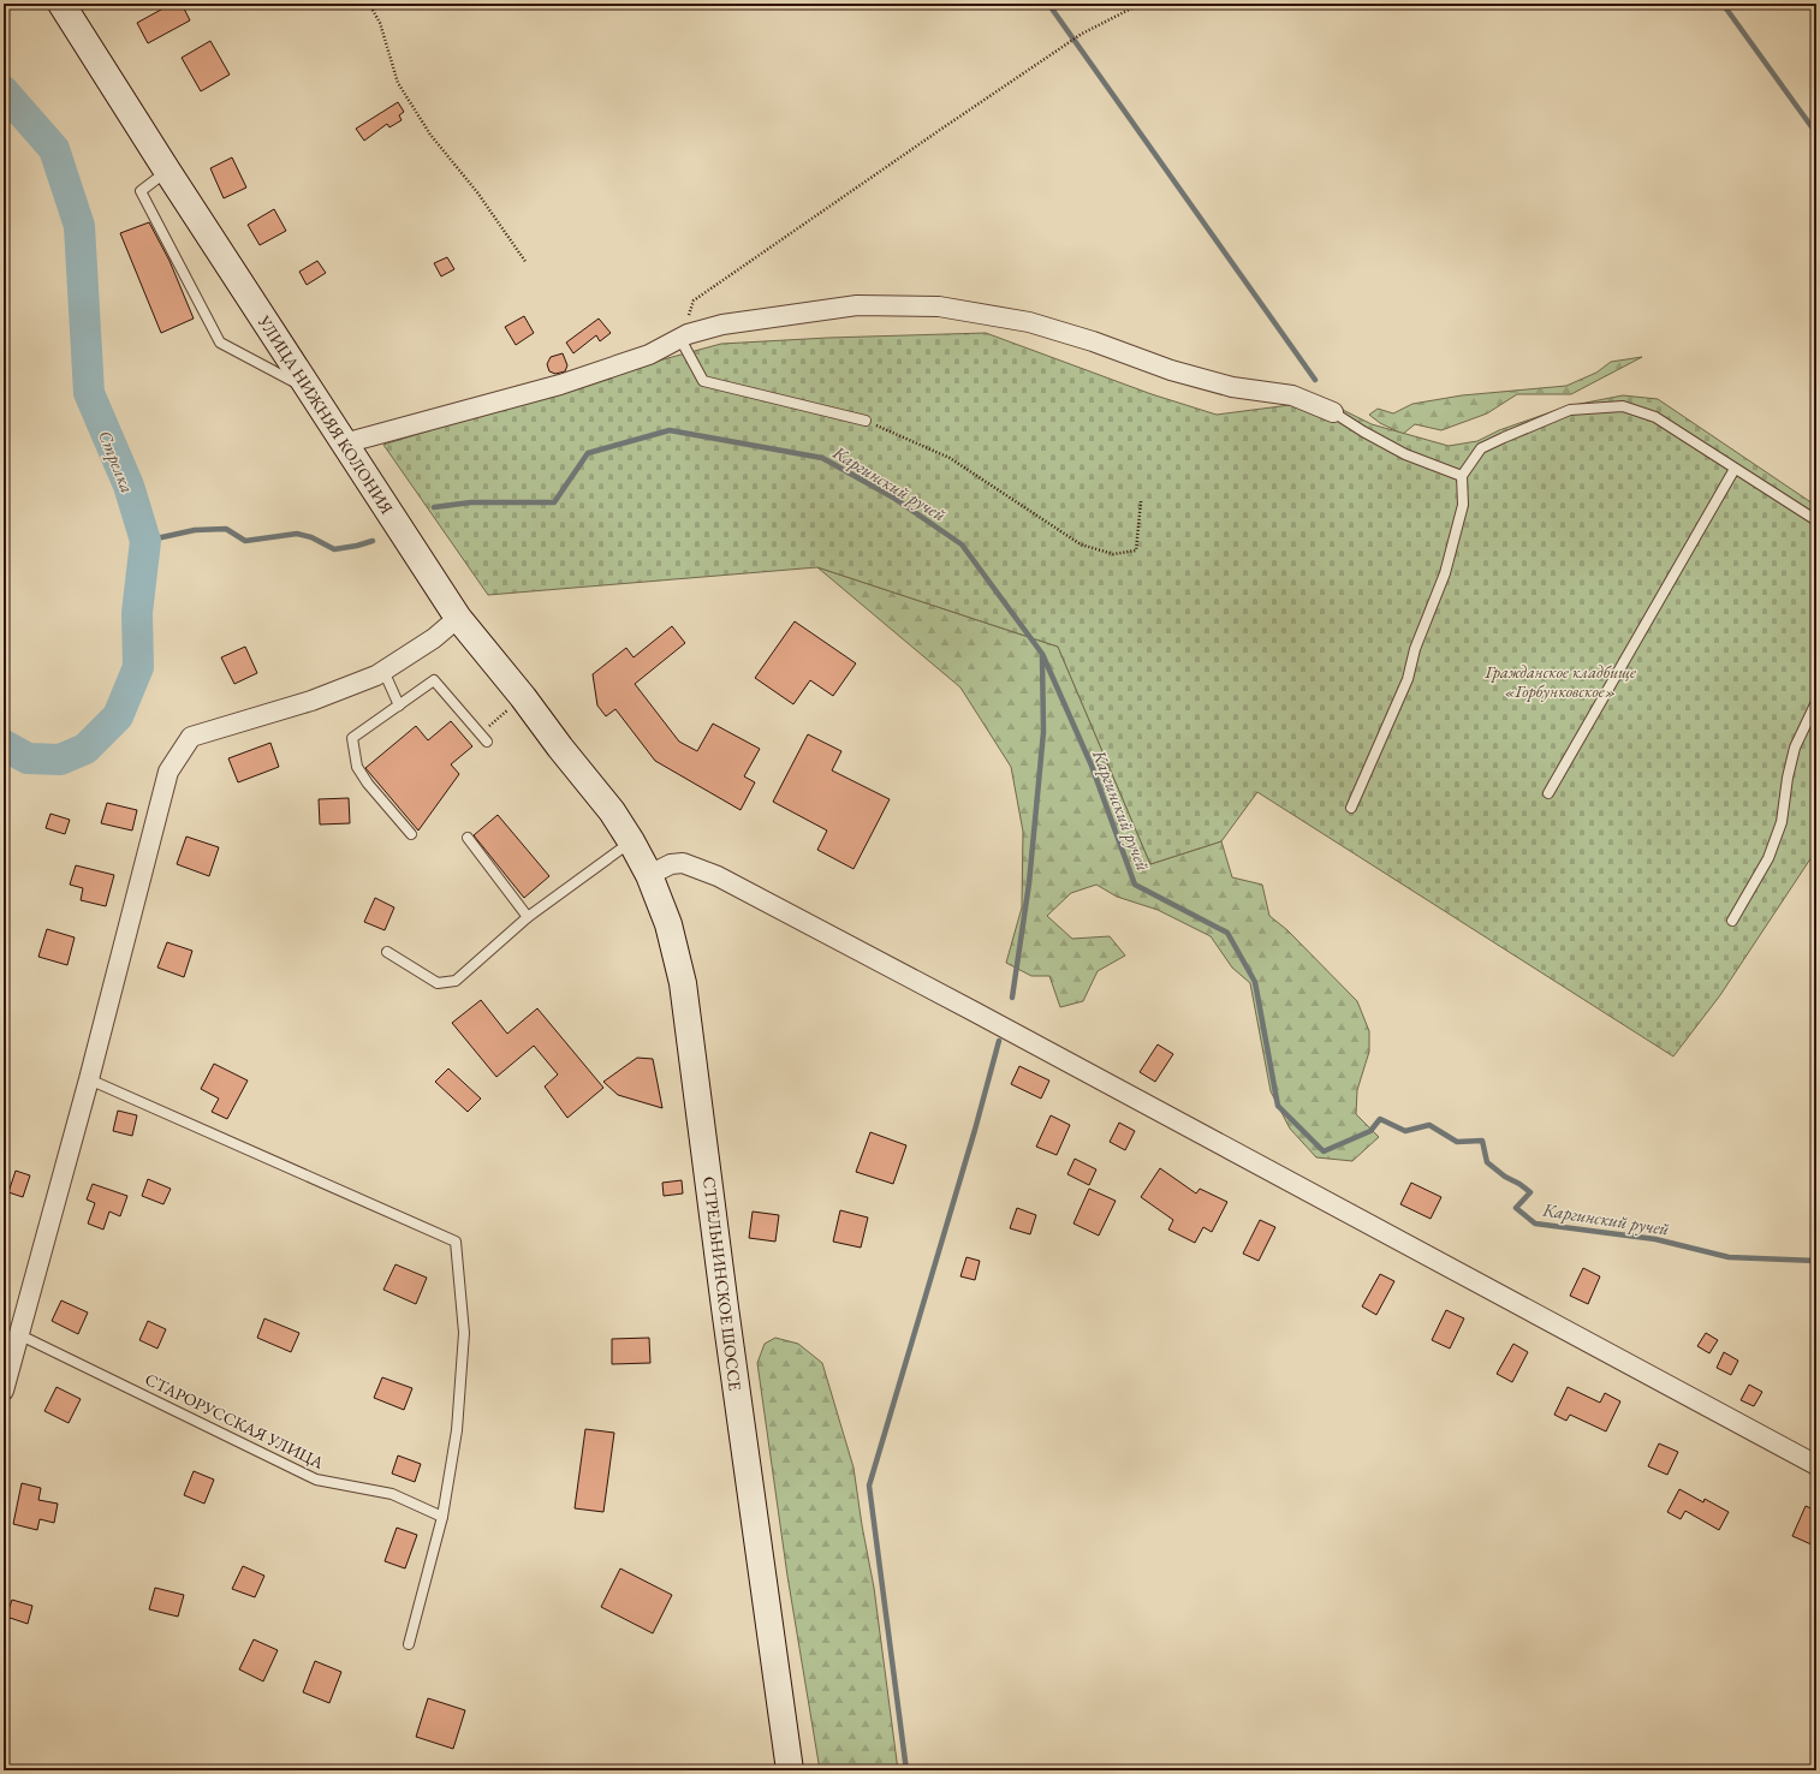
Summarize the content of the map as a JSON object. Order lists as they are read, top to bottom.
{
  "streets": {
    "main road": ["УЛИЦА НИЖНЯЯ КОЛОНИЯ", "СТРЕЛЬНИНСКОЕ ШОССЕ"],
    "lane": ["СТАРОРУССКАЯ УЛИЦА"]
  },
  "crossings": [
    ["УЛИЦА НИЖНЯЯ КОЛОНИЯ", "СТРЕЛЬНИНСКОЕ ШОССЕ"]
  ],
  "water": ["Стрелка", "Каргинский ручей"],
  "parks": ["Гражданское кладбище «Горбунковское»"]
}
